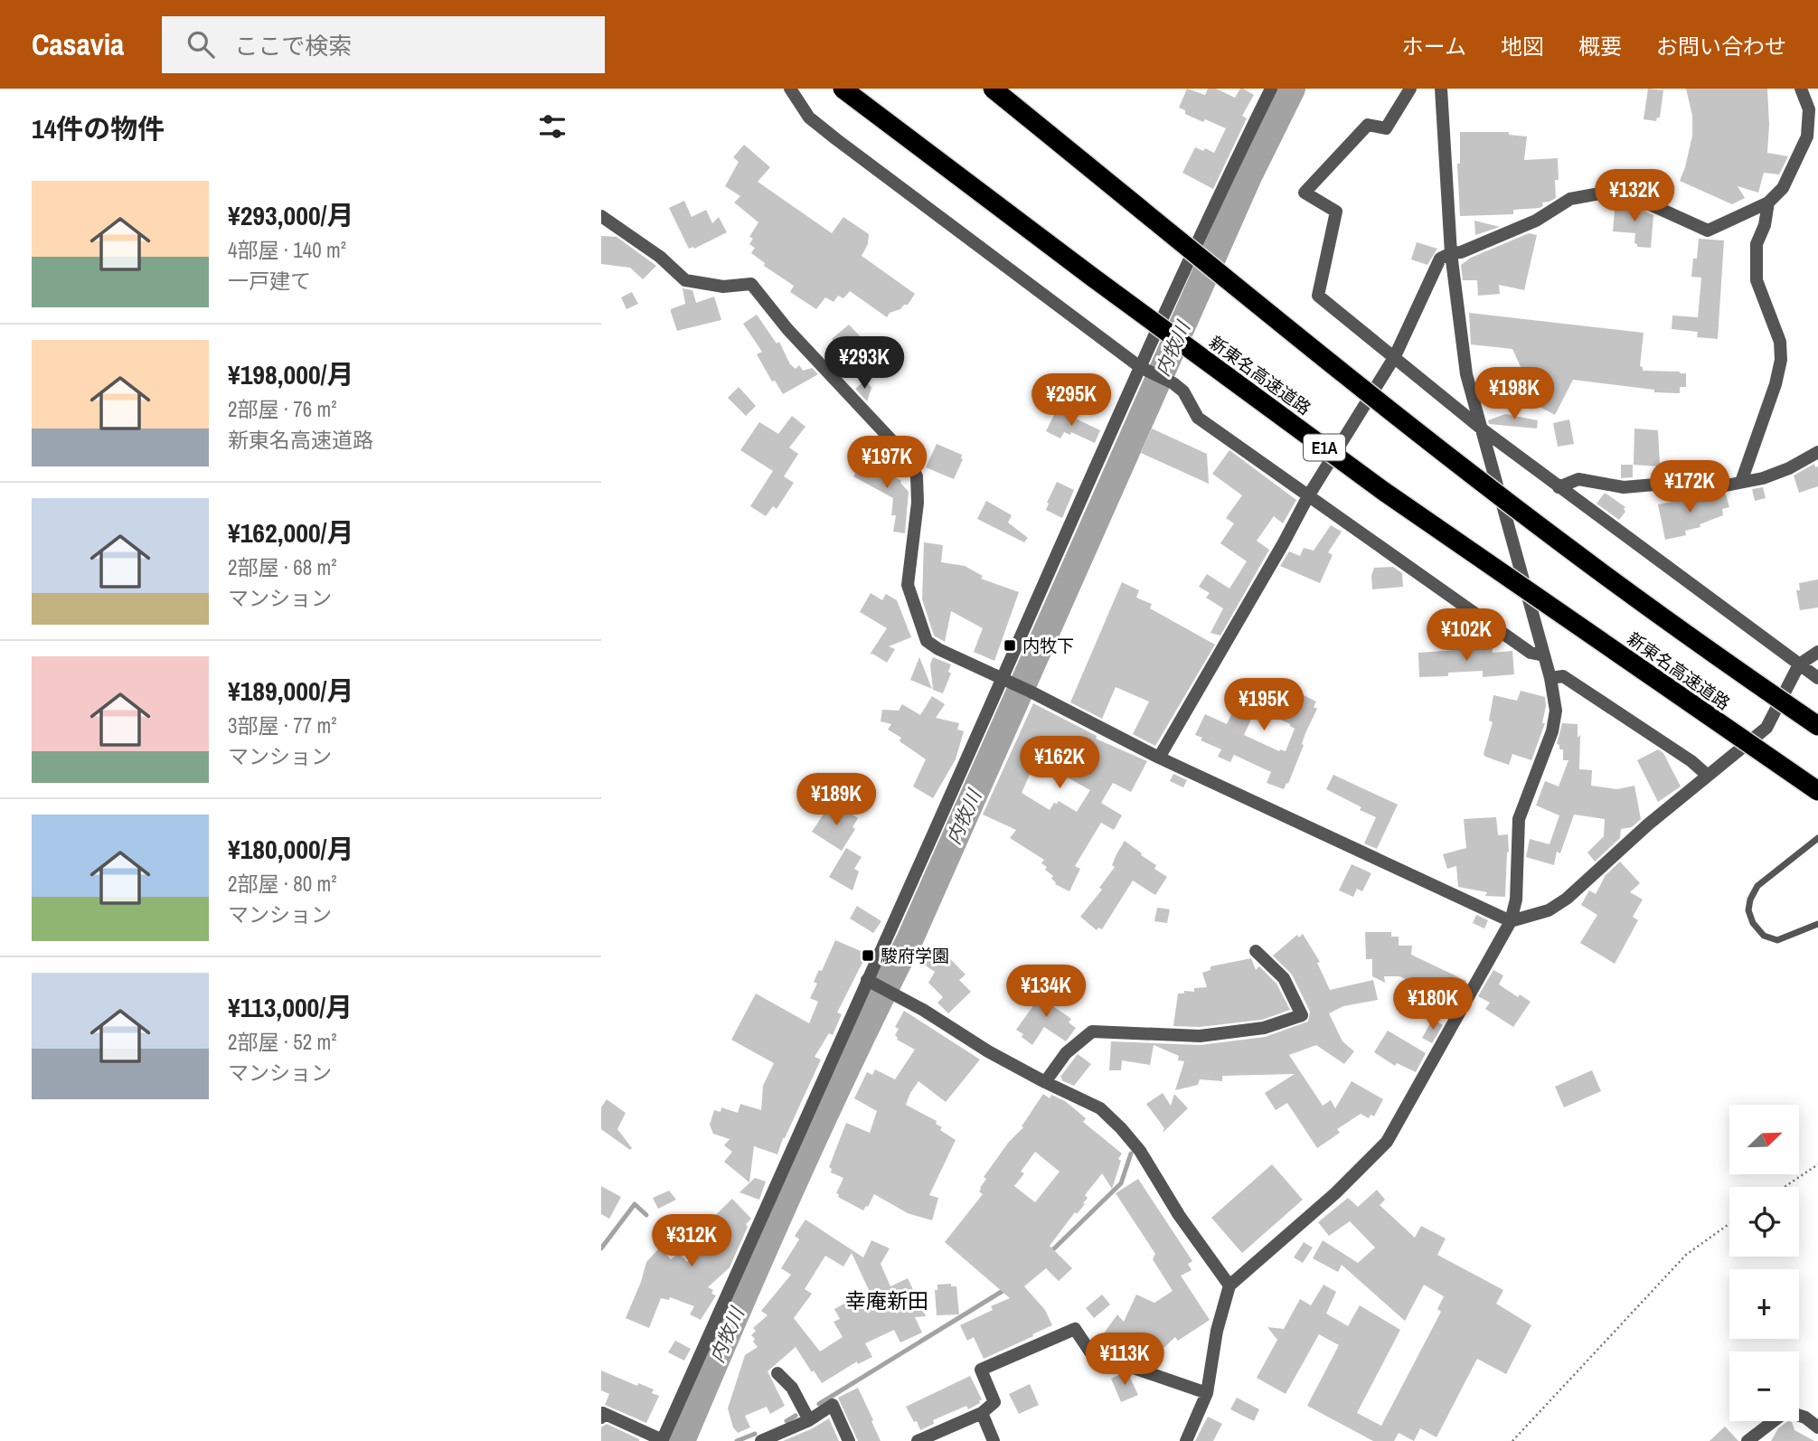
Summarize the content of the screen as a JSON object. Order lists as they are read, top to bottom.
{
  "streets": {
    "highway": ["新東名高速道路", "E1A"]
  },
  "districts": ["幸庵新田"],
  "water": ["内牧川"],
  "places": {
    "transit": ["内牧下", "駿府学園"]
  },
  "north": "top right",
  "page": {
    "header": "Casavia",
    "search": "ここで検索",
    "nav": [
      "ホーム",
      "地図",
      "概要",
      "お問い合わせ"
    ],
    "heading": "14件の物件",
    "list": [
      {
        "name": "¥293,000/月",
        "note": "4部屋 · 140 m² · 一戸建て"
      },
      {
        "name": "¥198,000/月",
        "note": "2部屋 · 76 m² · 新東名高速道路"
      },
      {
        "name": "¥162,000/月",
        "note": "2部屋 · 68 m² · マンション"
      },
      {
        "name": "¥189,000/月",
        "note": "3部屋 · 77 m² · マンション"
      },
      {
        "name": "¥180,000/月",
        "note": "2部屋 · 80 m² · マンション"
      },
      {
        "name": "¥113,000/月",
        "note": "2部屋 · 52 m² · マンション"
      }
    ],
    "price": [
      "¥132K",
      "¥293K",
      "¥198K",
      "¥295K",
      "¥197K",
      "¥172K",
      "¥102K",
      "¥195K",
      "¥162K",
      "¥189K",
      "¥134K",
      "¥180K",
      "¥312K",
      "¥113K"
    ],
    "map_buttons": ["+", "−"]
  }
}
